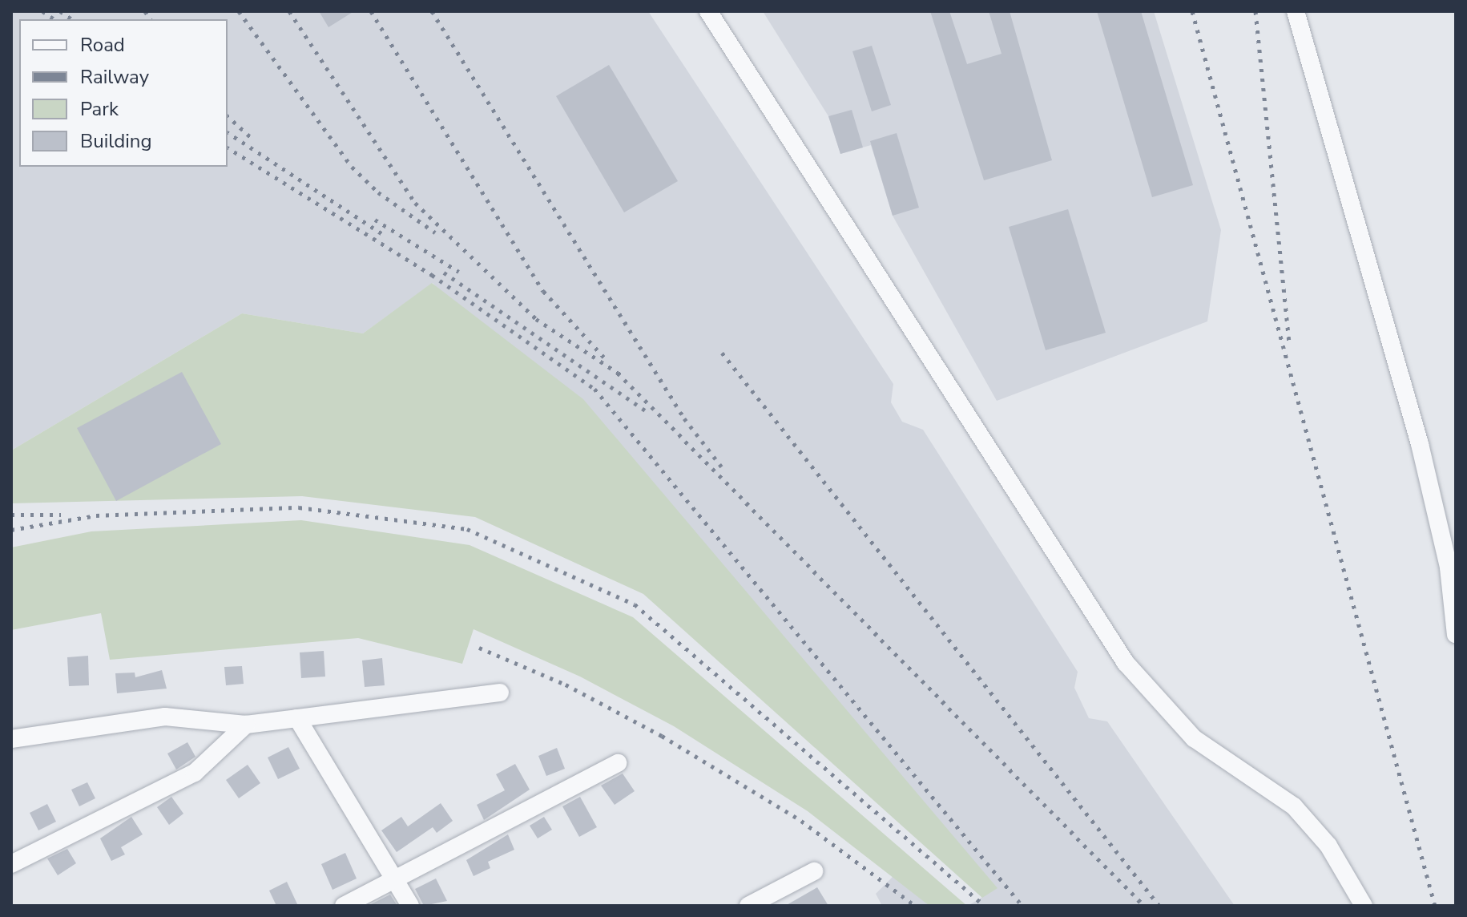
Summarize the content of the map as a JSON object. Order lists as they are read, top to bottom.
{
  "legend": [
    "Road",
    "Railway",
    "Park",
    "Building"
  ]
}
